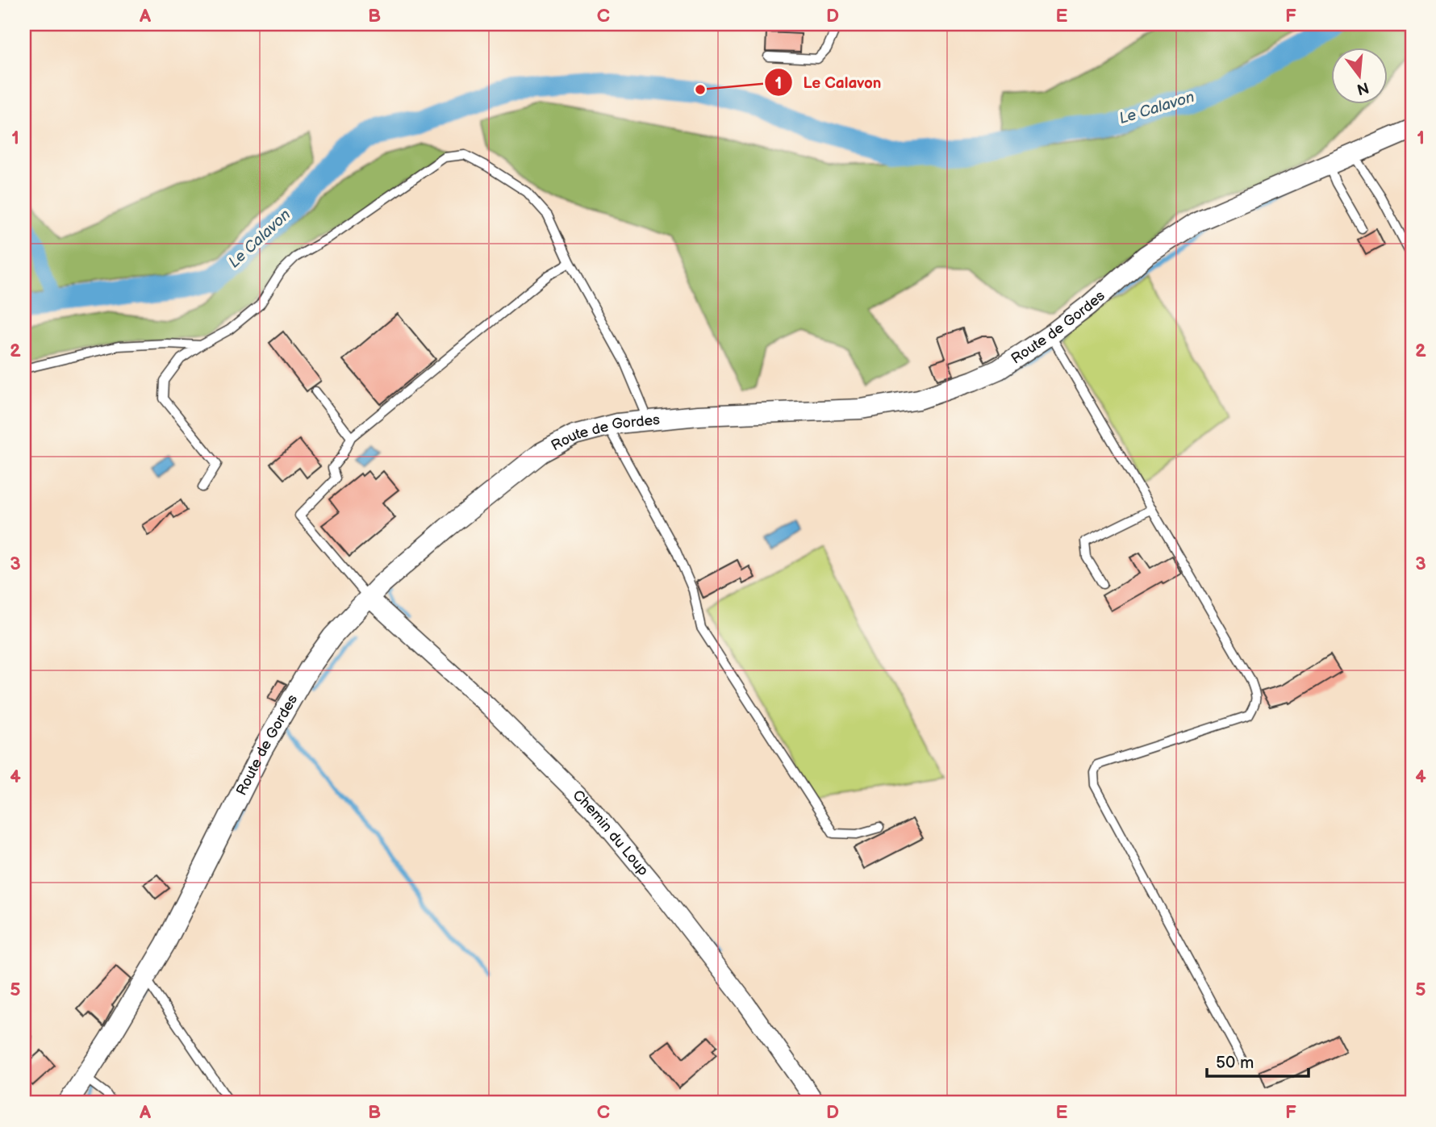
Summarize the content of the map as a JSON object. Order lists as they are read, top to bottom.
{
  "streets": {
    "street": ["Route de Gordes", "Chemin du Loup"]
  },
  "crossings": [
    ["Route de Gordes", "Chemin du Loup"]
  ],
  "water": ["Le Calavon"],
  "places": ["Le Calavon"],
  "scale_bar": "50 m",
  "north": "bottom",
  "grid": {
    "columns": [
      "A",
      "B",
      "C",
      "D",
      "E",
      "F"
    ],
    "rows": [
      "1",
      "2",
      "3",
      "4",
      "5"
    ]
  }
}
